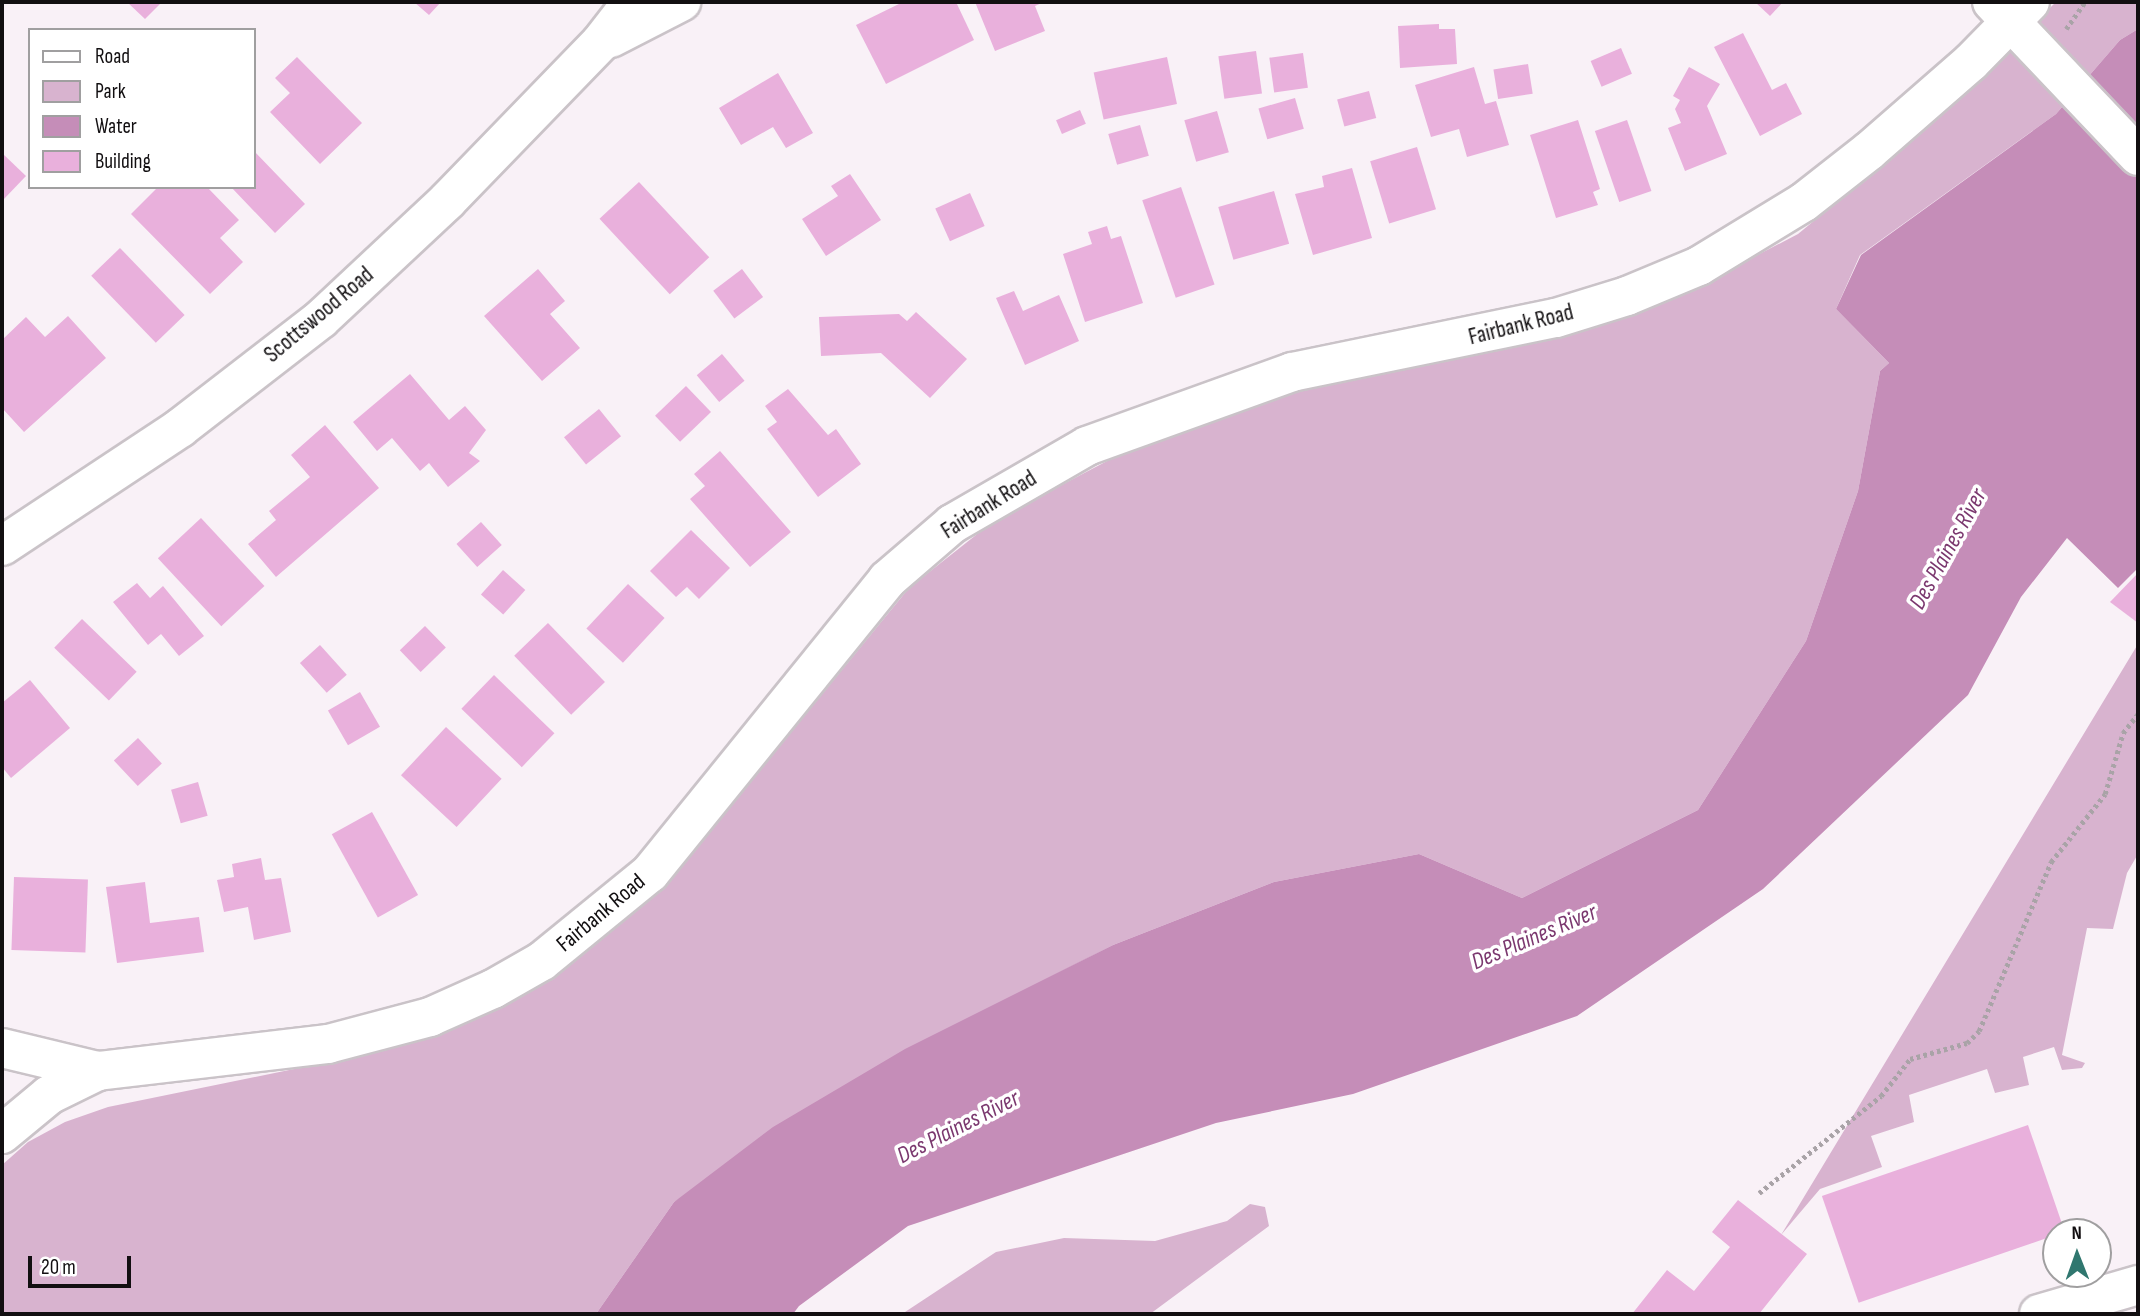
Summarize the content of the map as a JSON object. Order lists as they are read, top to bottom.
{
  "streets": {
    "street": ["Scottswood Road", "Fairbank Road"]
  },
  "water": ["Des Plaines River"],
  "legend": [
    "Road",
    "Park",
    "Water",
    "Building"
  ],
  "scale_bar": "20 m",
  "north": "top"
}
